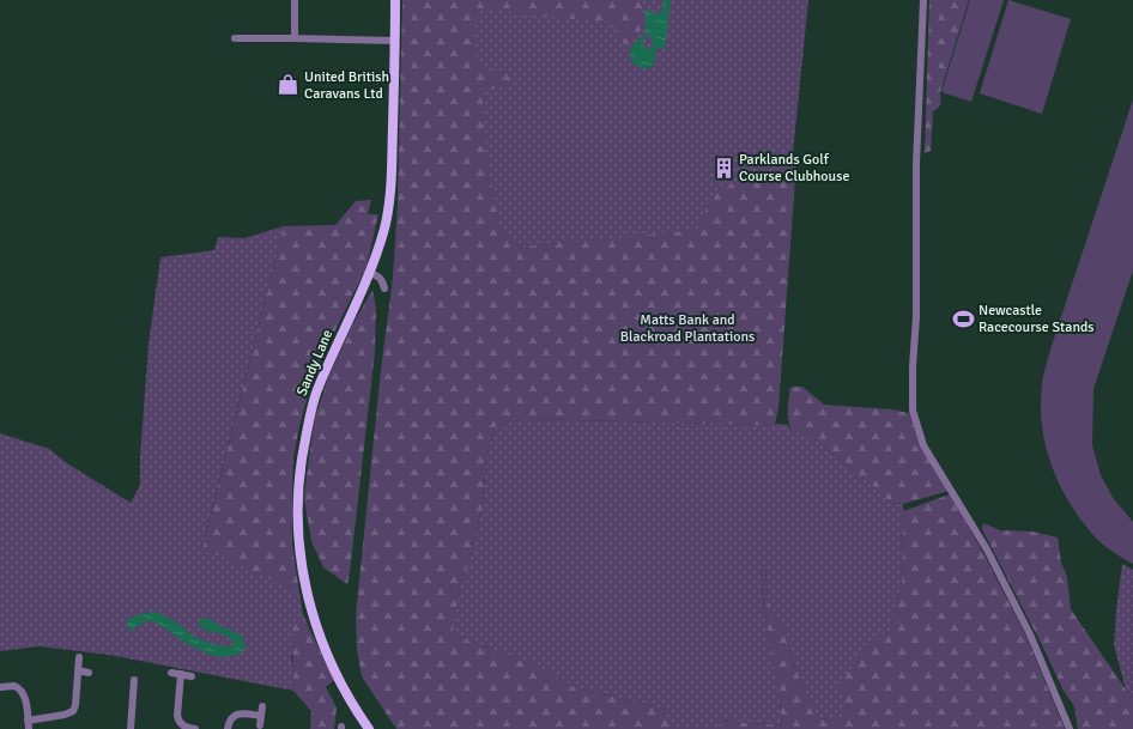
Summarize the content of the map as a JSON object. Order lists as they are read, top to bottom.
{
  "streets": {
    "main road": ["Sandy Lane"]
  },
  "parks": ["Matts Bank and Blackroad Plantations"],
  "places": {
    "shop": ["United British Caravans Ltd"],
    "building": ["Parklands Golf Course Clubhouse"],
    "sports": ["Newcastle Racecourse Stands"]
  }
}
